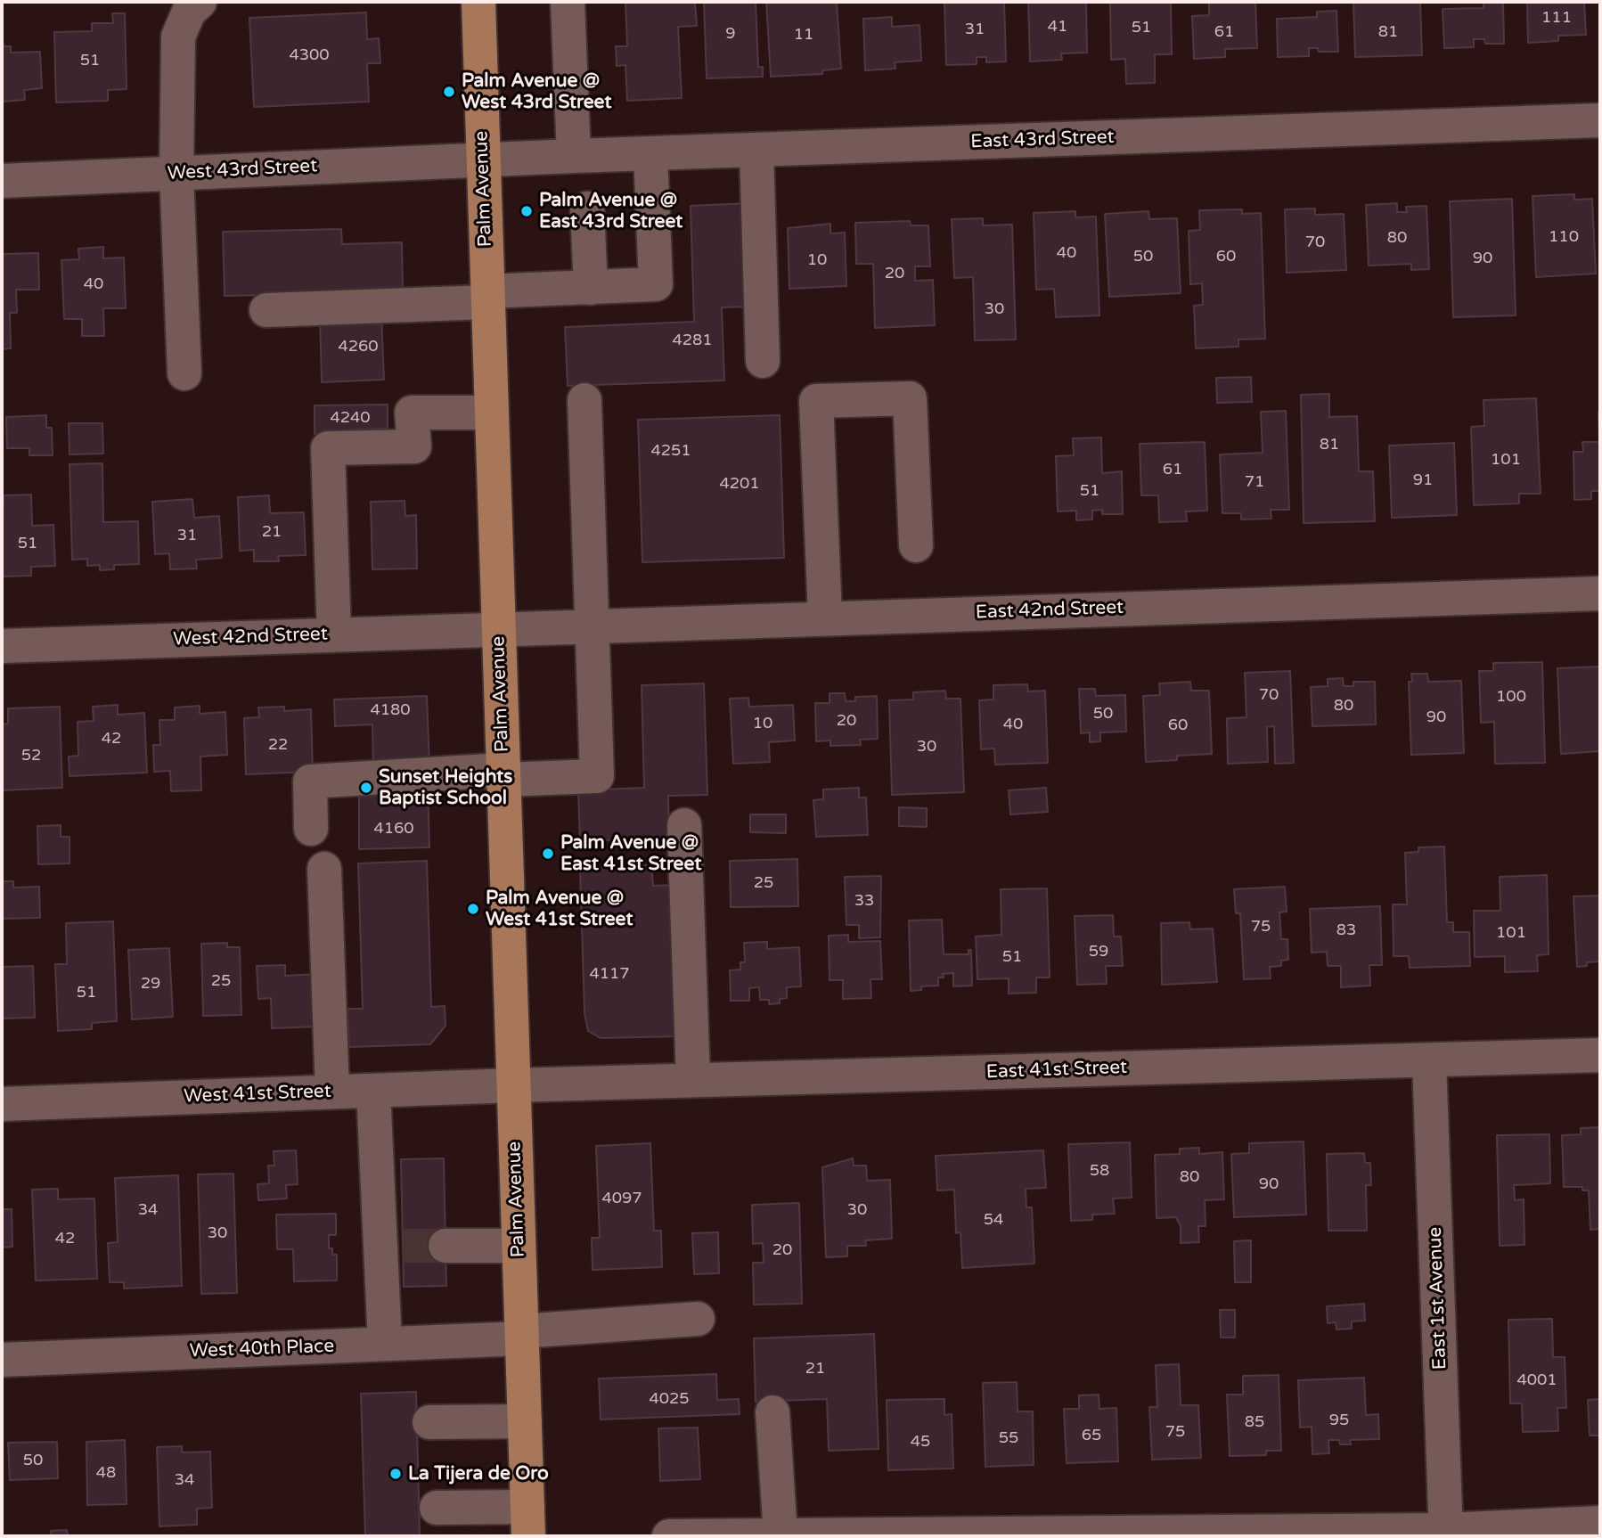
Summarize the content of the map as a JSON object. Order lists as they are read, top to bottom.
{
  "streets": {
    "main road": ["Palm Avenue"],
    "street": [
      "East 43rd Street",
      "West 43rd Street",
      "East 42nd Street",
      "West 42nd Street",
      "East 41st Street",
      "West 41st Street",
      "East 1st Avenue",
      "West 40th Place"
    ]
  },
  "crossings": [
    ["East 43rd Street", "West 43rd Street"],
    ["East 43rd Street", "Palm Avenue"],
    ["West 43rd Street", "Palm Avenue"],
    ["Palm Avenue", "East 42nd Street"],
    ["Palm Avenue", "West 42nd Street"],
    ["Palm Avenue", "East 41st Street"],
    ["Palm Avenue", "West 41st Street"],
    ["Palm Avenue", "West 40th Place"],
    ["East 42nd Street", "West 42nd Street"],
    ["East 41st Street", "West 41st Street"],
    ["East 41st Street", "East 1st Avenue"]
  ],
  "places": [
    "Palm Avenue @ West 43rd Street",
    "Palm Avenue @ East 43rd Street",
    "Sunset Heights Baptist School",
    "Palm Avenue @ East 41st Street",
    "Palm Avenue @ West 41st Street",
    "La Tijera de Oro"
  ],
  "house_numbers": [
    "111",
    "41",
    "51",
    "31",
    "61",
    "81",
    "9",
    "11",
    "4300",
    "51",
    "110",
    "80",
    "70",
    "40",
    "50",
    "60",
    "90",
    "10",
    "20",
    "40",
    "30",
    "4281",
    "4260",
    "4240",
    "81",
    "4251",
    "101",
    "61",
    "91",
    "71",
    "4201",
    "51",
    "21",
    "31",
    "51",
    "70",
    "100",
    "80",
    "4180",
    "50",
    "90",
    "20",
    "10",
    "40",
    "60",
    "42",
    "22",
    "30",
    "52",
    "4160",
    "25",
    "33",
    "75",
    "83",
    "101",
    "59",
    "51",
    "4117",
    "25",
    "29",
    "51",
    "58",
    "80",
    "90",
    "4097",
    "34",
    "30",
    "54",
    "30",
    "42",
    "20",
    "21",
    "4001",
    "4025",
    "95",
    "85",
    "75",
    "65",
    "55",
    "45",
    "50",
    "48",
    "34"
  ]
}
